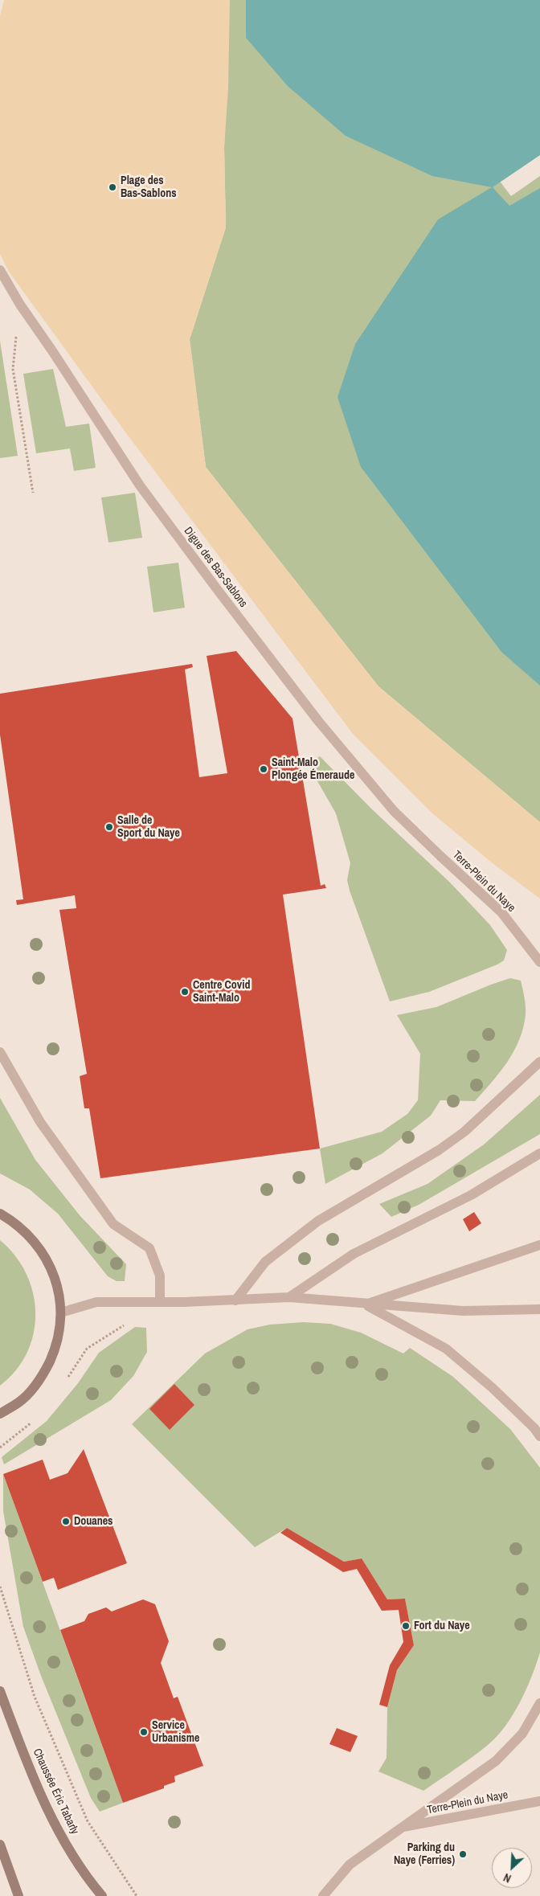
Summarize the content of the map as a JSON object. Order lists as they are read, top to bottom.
{
  "streets": {
    "main road": ["Chaussée Éric Tabarly"],
    "street": ["Digue des Bas-Sablons", "Terre-Plein du Naye"]
  },
  "crossings": [
    ["Digue des Bas-Sablons", "Terre-Plein du Naye"]
  ],
  "places": [
    "Plage des Bas-Sablons",
    "Saint-Malo Plongée Émeraude",
    "Salle de Sport du Naye",
    "Centre Covid Saint-Malo",
    "Douanes",
    "Fort du Naye",
    "Service Urbanisme",
    "Parking du Naye (Ferries)"
  ],
  "north": "bottom left"
}
